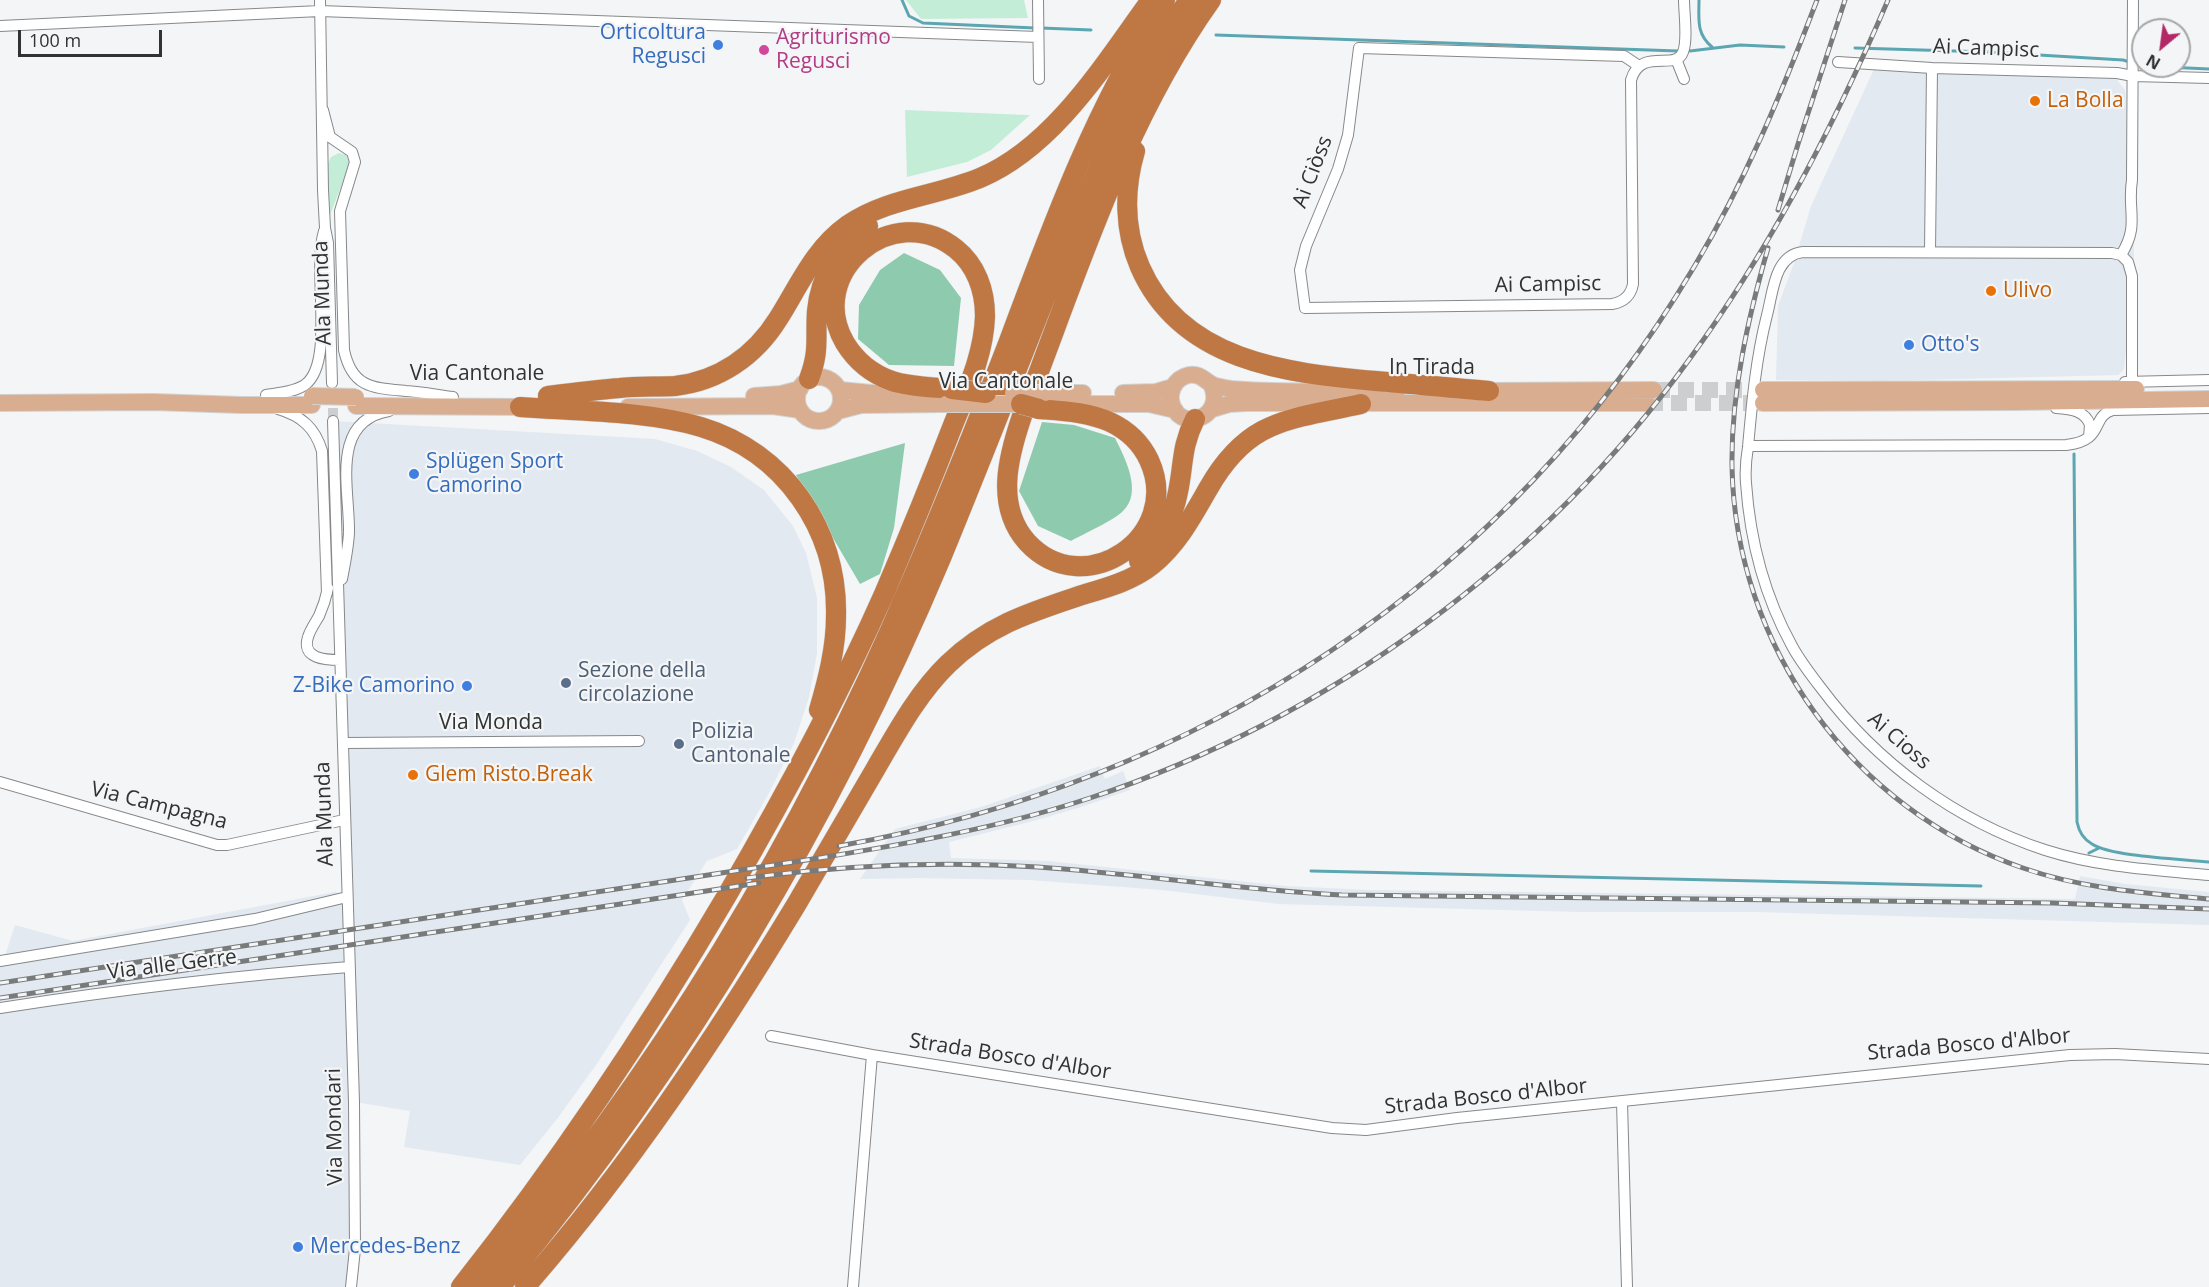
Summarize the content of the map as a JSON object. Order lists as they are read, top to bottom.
{
  "streets": {
    "main road": ["In Tirada", "Via Cantonale"],
    "street": [
      "Ai Campisc",
      "Ai Ciòss",
      "Ala Munda",
      "Via Monda",
      "Ai Cioss",
      "Via Campagna",
      "Via alle Gerre",
      "Strada Bosco d'Albor",
      "Via Mondari"
    ]
  },
  "crossings": [
    ["Ai Campisc", "Ai Ciòss"],
    ["Ala Munda", "Via Cantonale"],
    ["Ala Munda", "Via Monda"],
    ["Ala Munda", "Via Campagna"],
    ["Ala Munda", "Via alle Gerre"],
    ["Ala Munda", "Via Mondari"],
    ["In Tirada", "Via Cantonale"],
    ["Via alle Gerre", "Via Mondari"]
  ],
  "places": [
    "Orticoltura Regusci",
    "Agriturismo Regusci",
    "La Bolla",
    "Ulivo",
    "Otto's",
    "Splügen Sport Camorino",
    "Sezione della circolazione",
    "Z-Bike Camorino",
    "Polizia Cantonale",
    "Glem Risto.Break",
    "Mercedes-Benz"
  ],
  "scale_bar": "100 m",
  "north": "bottom left"
}
